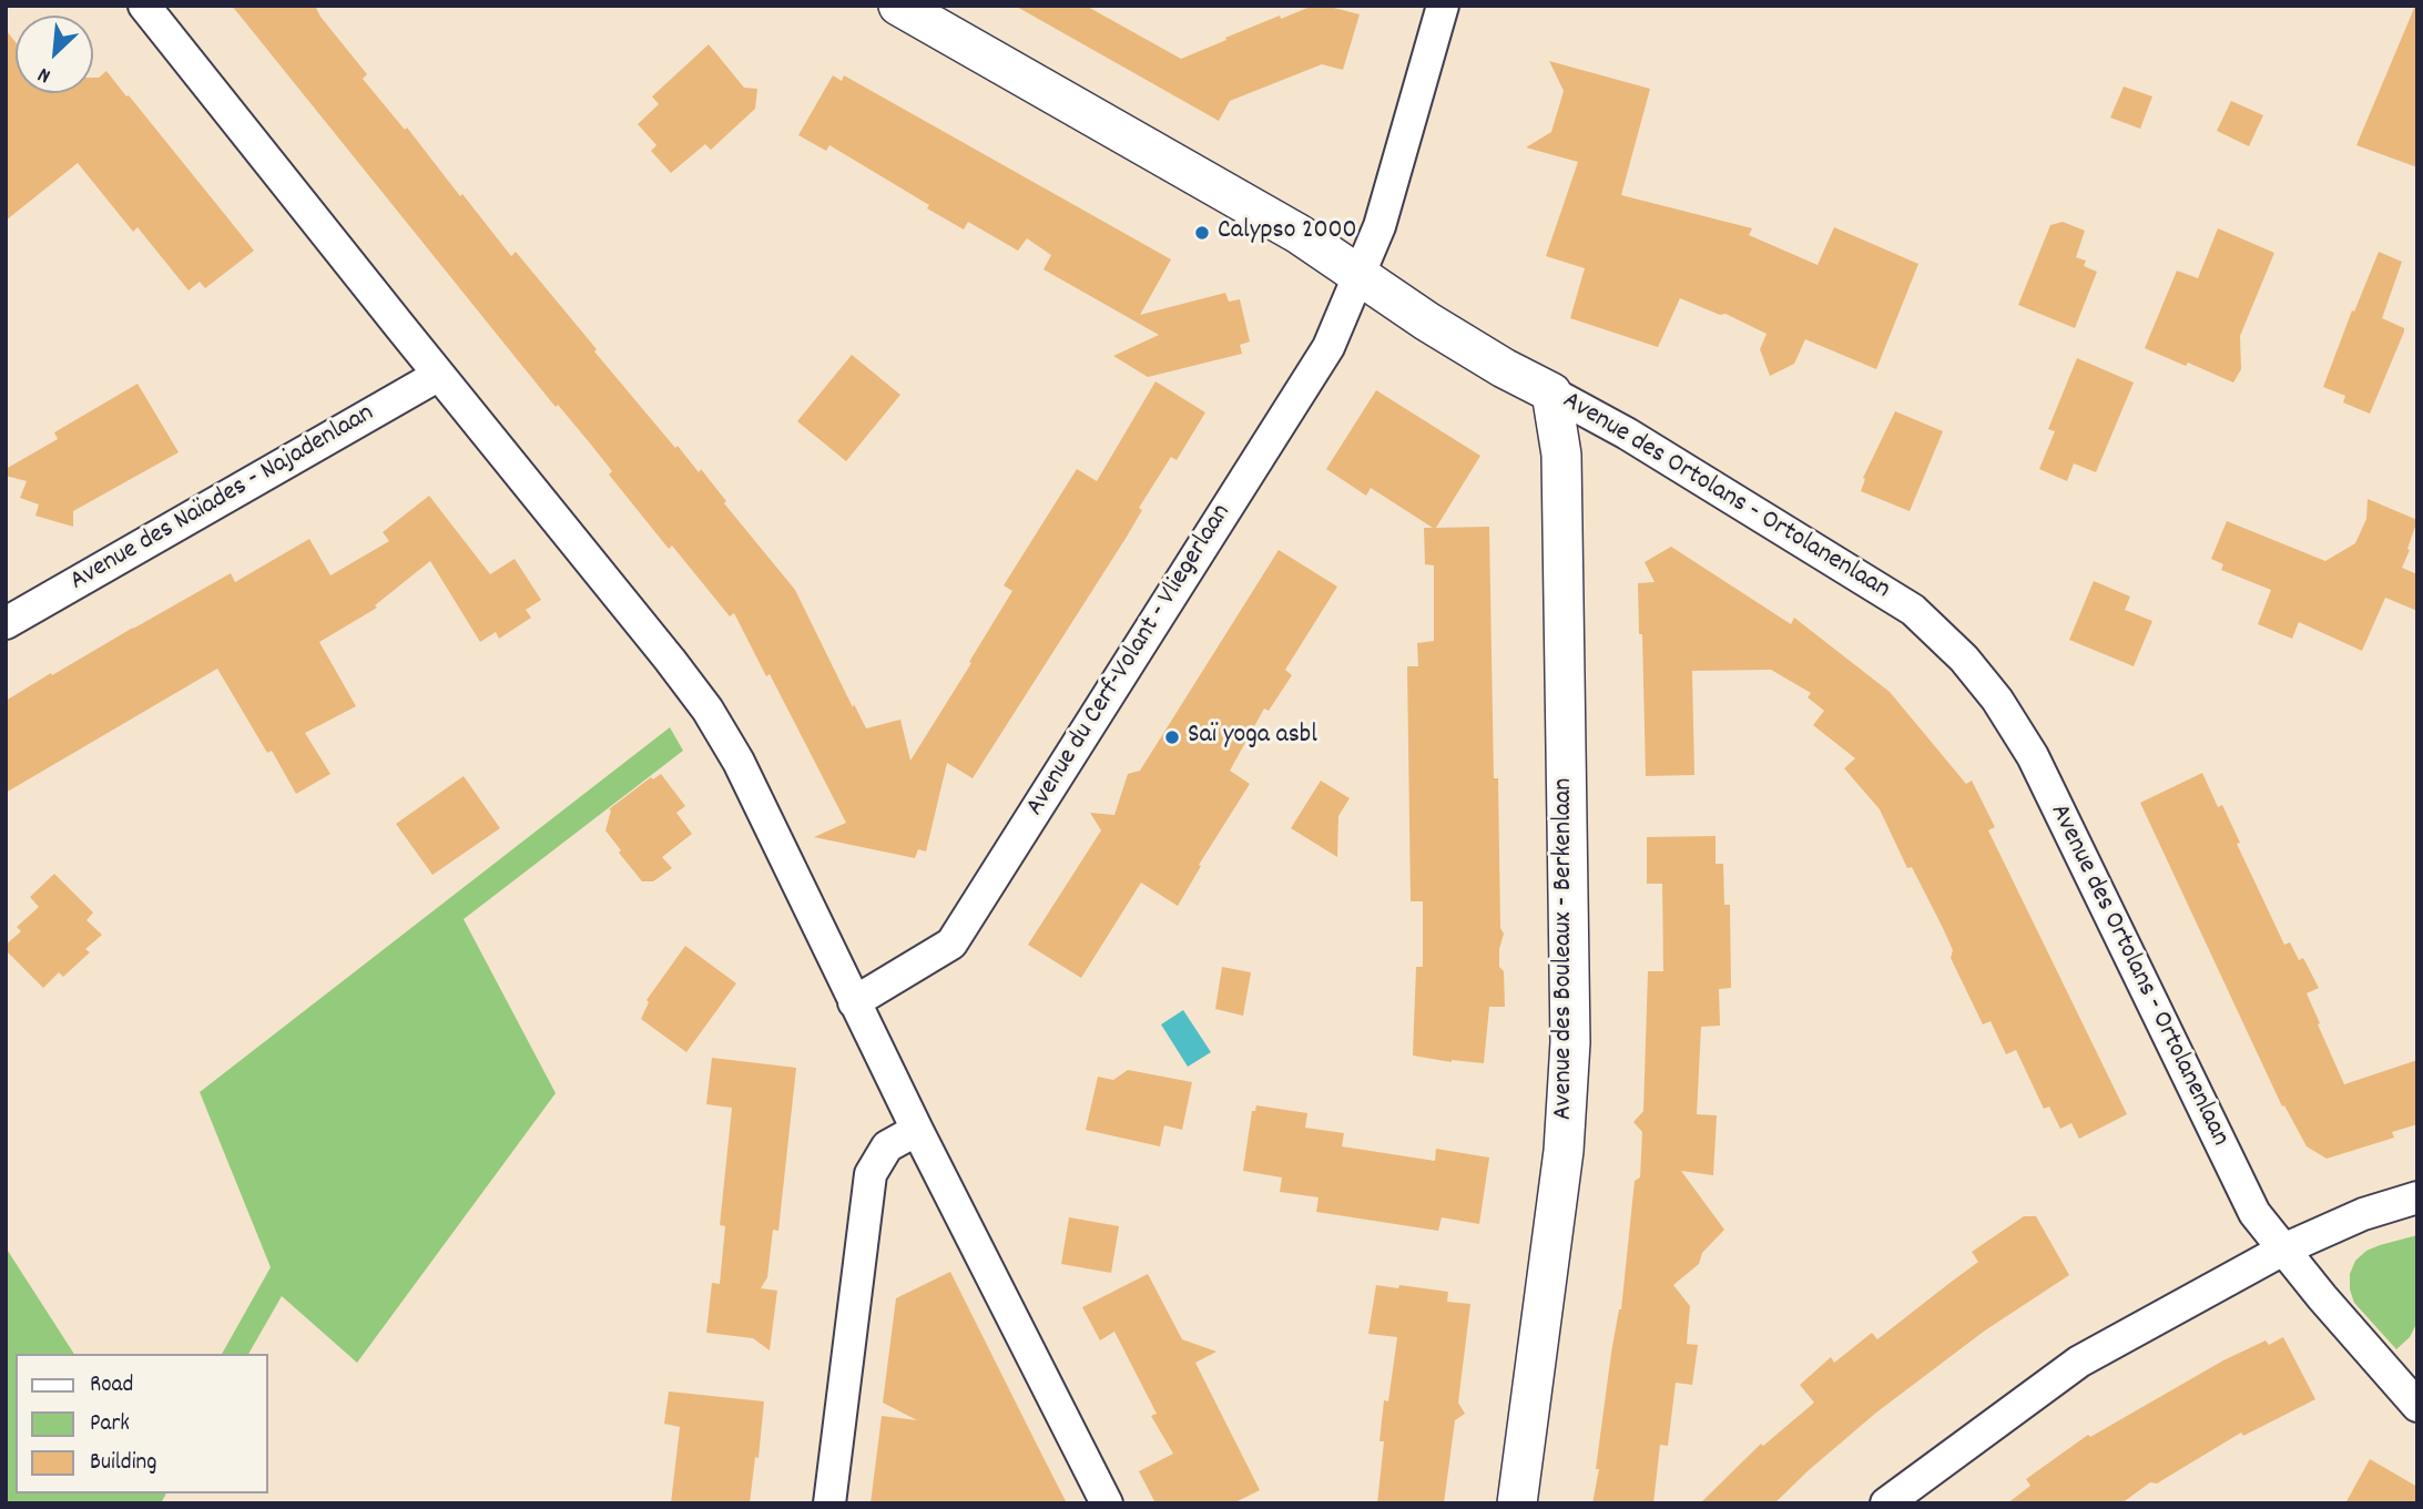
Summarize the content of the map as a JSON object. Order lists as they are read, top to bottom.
{
  "streets": {
    "street": [
      "Avenue des Ortolans - Ortolanenlaan",
      "Avenue des Naïades - Najadenlaan",
      "Avenue du Cerf-Volant - Vliegerlaan",
      "Avenue des Bouleaux - Berkenlaan"
    ]
  },
  "crossings": [
    ["Avenue des Ortolans - Ortolanenlaan", "Avenue du Cerf-Volant - Vliegerlaan"],
    ["Avenue des Ortolans - Ortolanenlaan", "Avenue des Bouleaux - Berkenlaan"]
  ],
  "places": ["Calypso 2000", "Saï yoga asbl"],
  "legend": ["Road", "Park", "Building"],
  "north": "bottom left"
}
